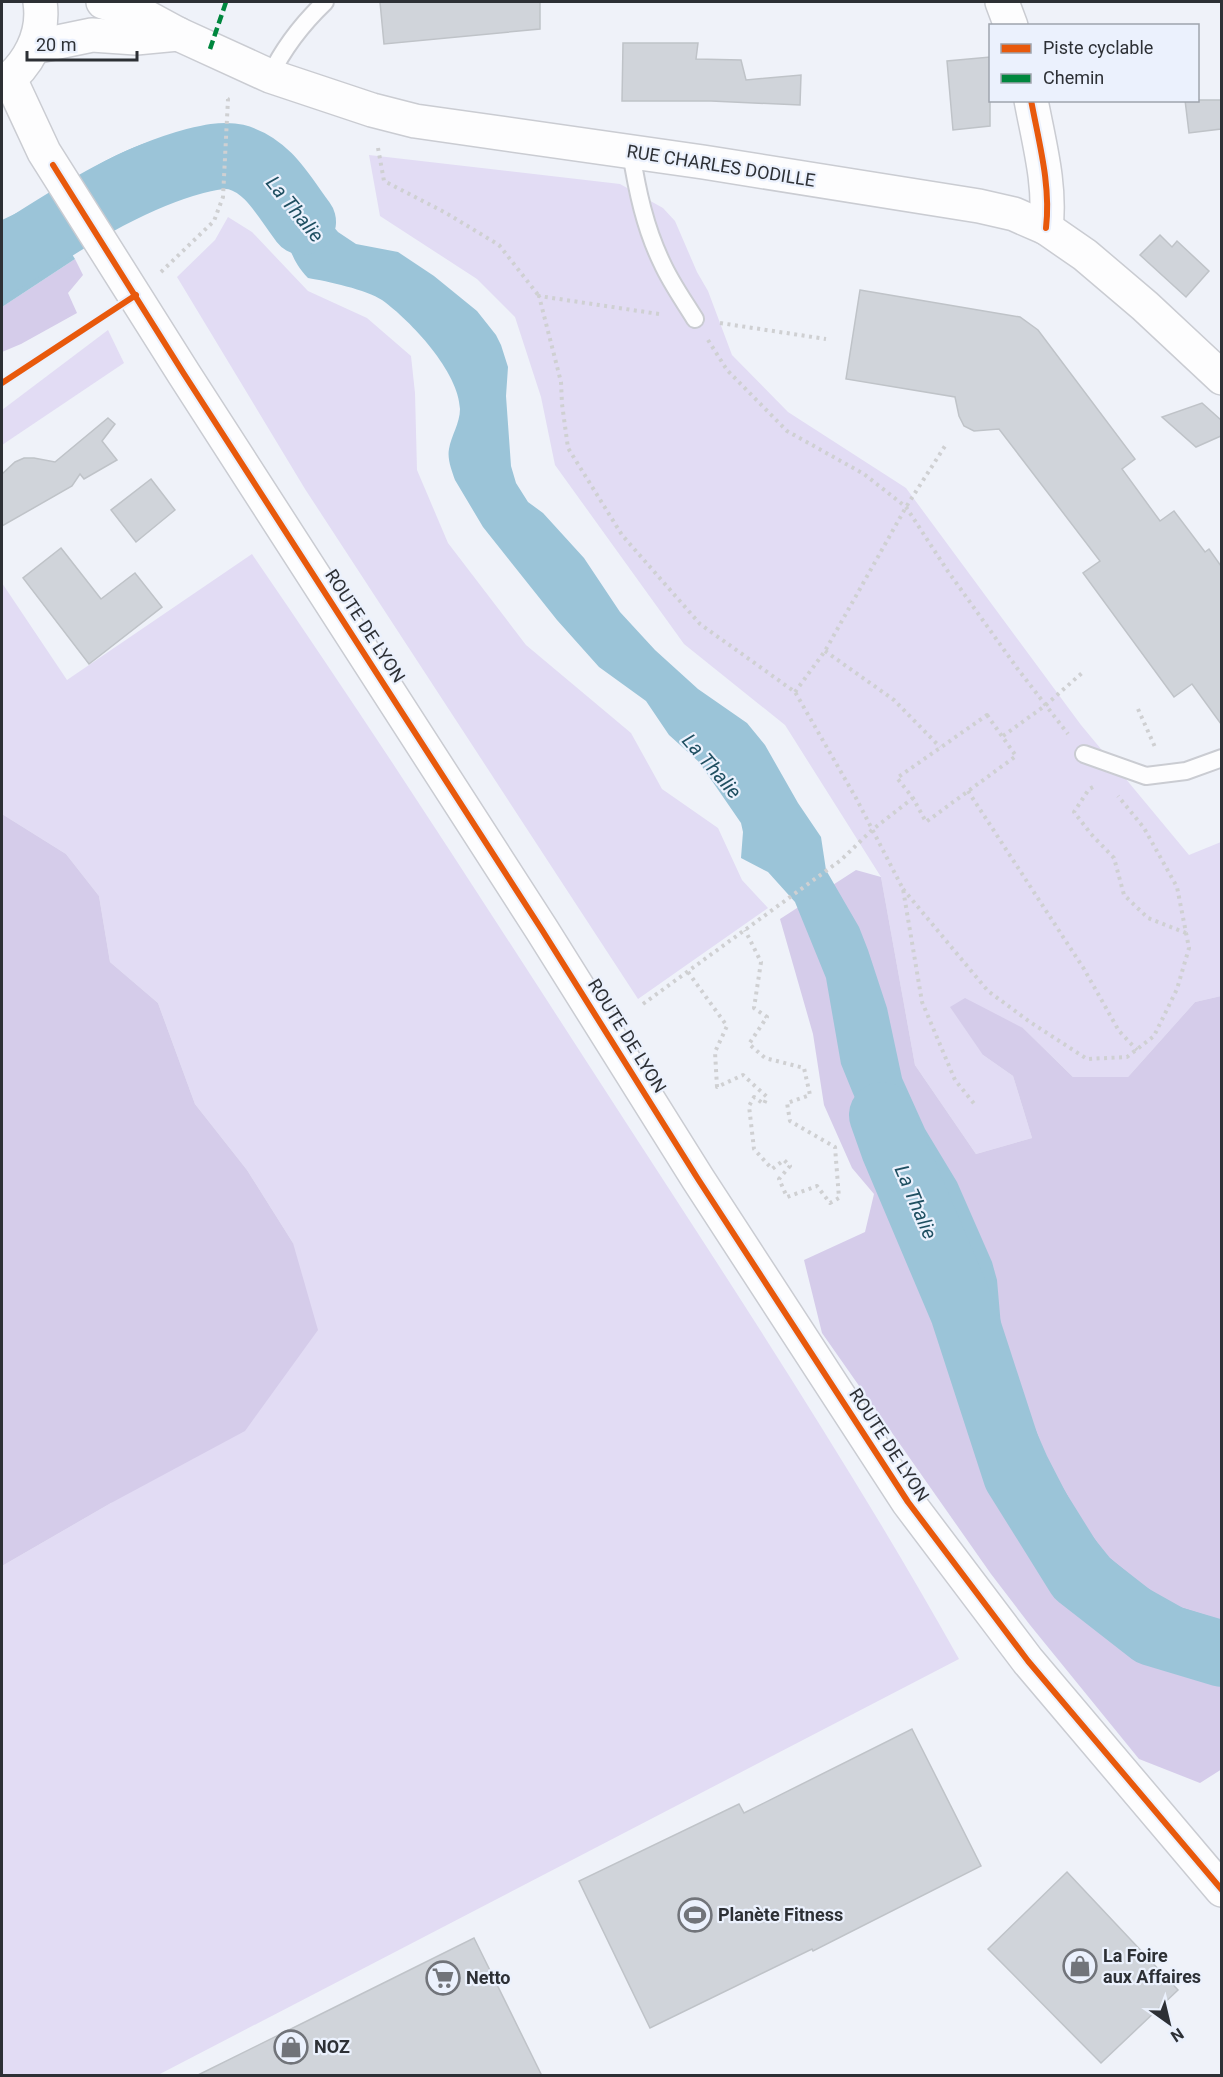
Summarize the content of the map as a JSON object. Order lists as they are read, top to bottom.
{
  "streets": {
    "main road": ["RUE CHARLES DODILLE", "ROUTE DE LYON"]
  },
  "water": ["La Thalie"],
  "places": {
    "sports": ["Planète Fitness"],
    "shop": ["La Foire aux Affaires", "NOZ"],
    "supermarket": ["Netto"]
  },
  "legend": ["Piste cyclable", "Chemin"],
  "scale_bar": "20 m",
  "north": "bottom right"
}
